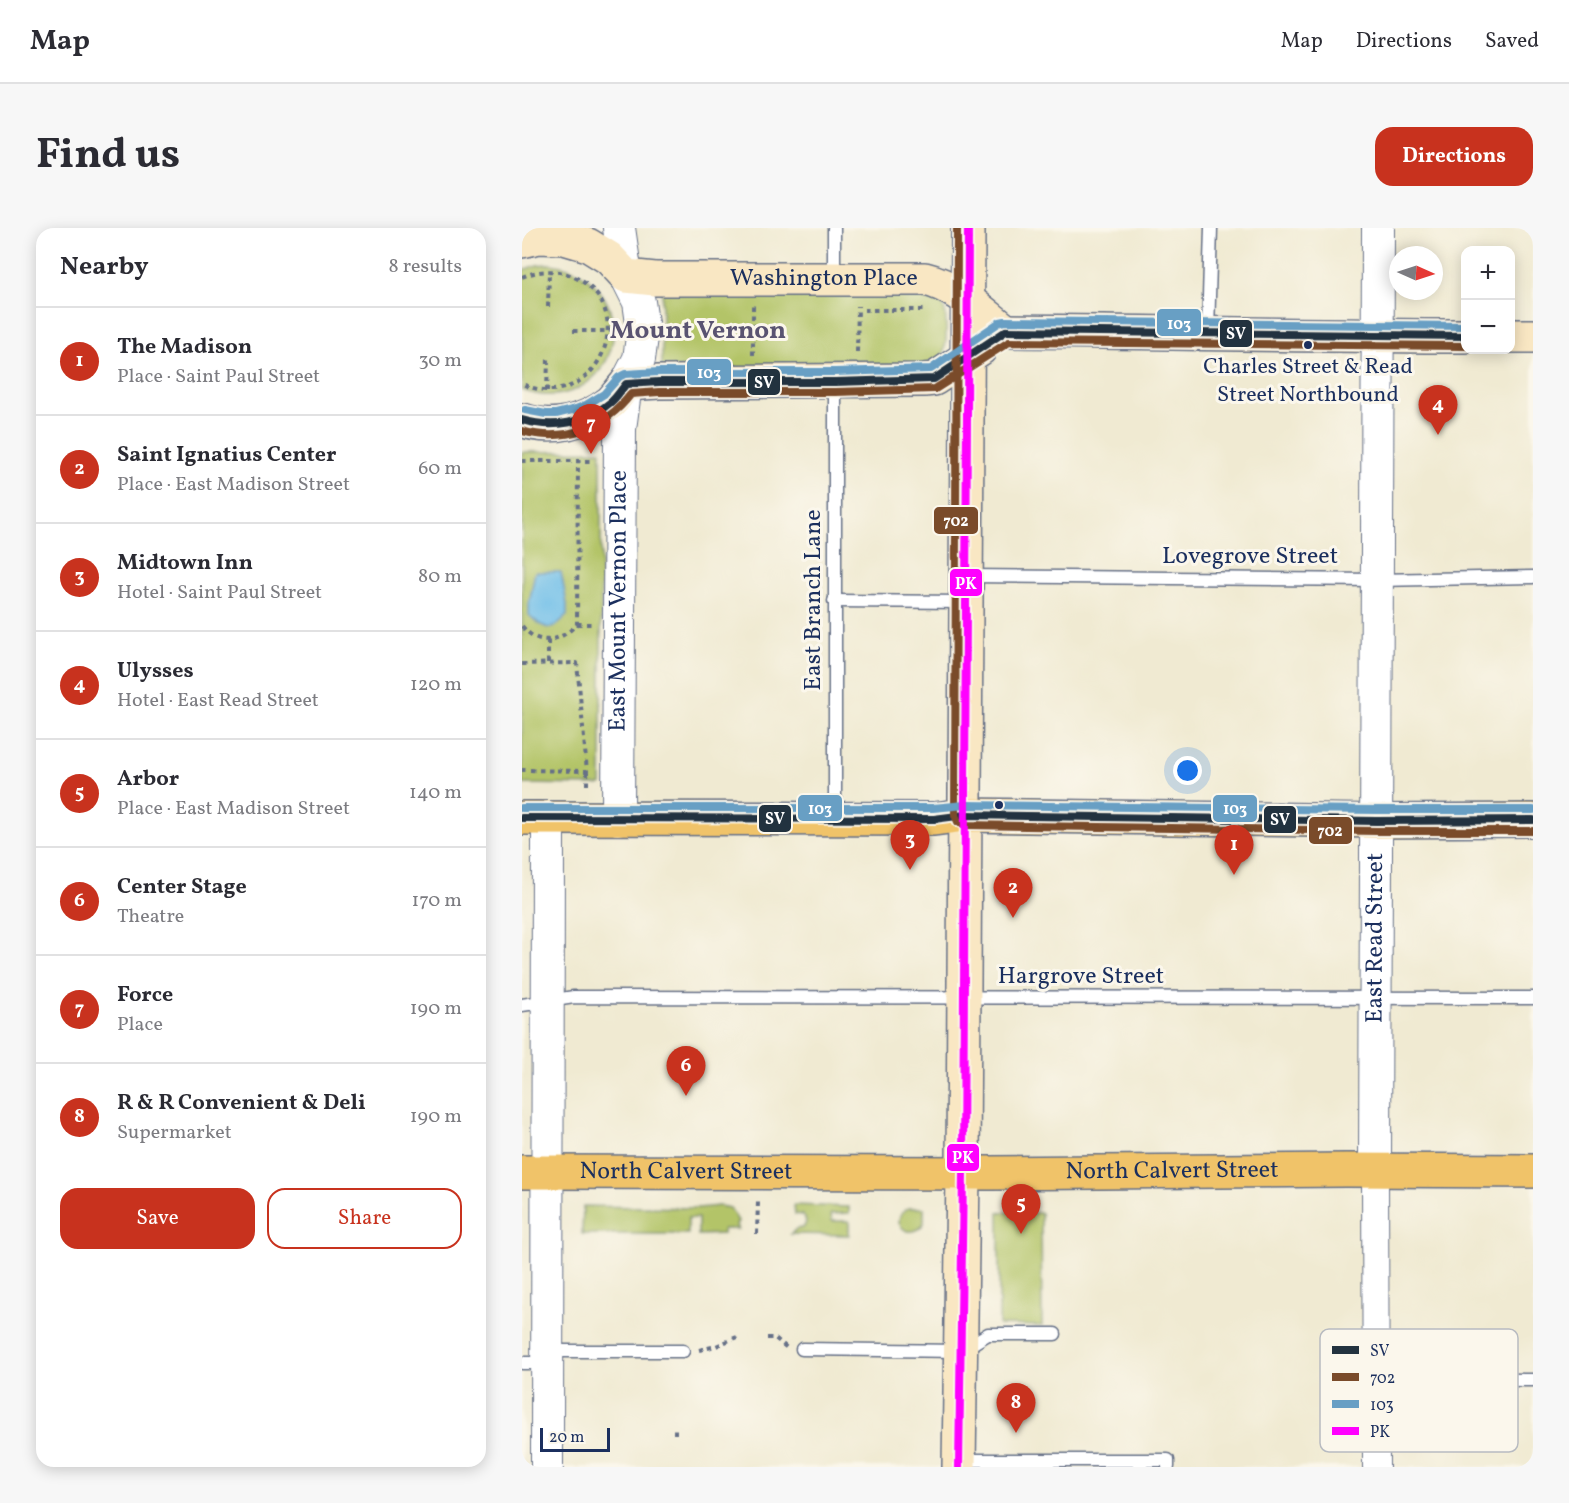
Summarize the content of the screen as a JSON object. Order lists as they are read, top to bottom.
{
  "streets": {
    "main road": ["Washington Place", "North Calvert Street"],
    "street": ["East Mount Vernon Place", "East Read Street"],
    "lane": ["Lovegrove Street", "East Branch Lane", "Hargrove Street"]
  },
  "crossings": [
    ["Washington Place", "East Mount Vernon Place"],
    ["Lovegrove Street", "East Branch Lane"],
    ["Lovegrove Street", "East Read Street"],
    ["East Read Street", "Hargrove Street"],
    ["East Read Street", "North Calvert Street"]
  ],
  "districts": ["Mount Vernon"],
  "places": ["Charles Street & Read Street Northbound"],
  "lines": [
    "transit line 702",
    "transit line PK",
    "transit line 103",
    "transit line SV"
  ],
  "legend": [
    "SV",
    "702",
    "103",
    "PK"
  ],
  "scale_bar": "20 m",
  "north": "right",
  "page": {
    "header": "Map",
    "nav": ["Map", "Directions", "Saved"],
    "title": "Find us",
    "buttons": [
      "Directions",
      ["Save", "Share"]
    ],
    "heading": ["Nearby", "8 results"],
    "map_buttons": ["+", "−"],
    "list": [
      {
        "mark": "1",
        "name": "The Madison",
        "note": "Place · Saint Paul Street",
        "value": "30 m"
      },
      {
        "mark": "2",
        "name": "Saint Ignatius Center",
        "note": "Place · East Madison Street",
        "value": "60 m"
      },
      {
        "mark": "3",
        "name": "Midtown Inn",
        "note": "Hotel · Saint Paul Street",
        "value": "80 m"
      },
      {
        "mark": "4",
        "name": "Ulysses",
        "note": "Hotel · East Read Street",
        "value": "120 m"
      },
      {
        "mark": "5",
        "name": "Arbor",
        "note": "Place · East Madison Street",
        "value": "140 m"
      },
      {
        "mark": "6",
        "name": "Center Stage",
        "note": "Theatre",
        "value": "170 m"
      },
      {
        "mark": "7",
        "name": "Force",
        "note": "Place",
        "value": "190 m"
      },
      {
        "mark": "8",
        "name": "R & R Convenient & Deli",
        "note": "Supermarket",
        "value": "190 m"
      }
    ],
    "pins": [
      "4",
      "7",
      "3",
      "1",
      "2",
      "6",
      "5",
      "8"
    ],
    "scale": "20 m"
  }
}
